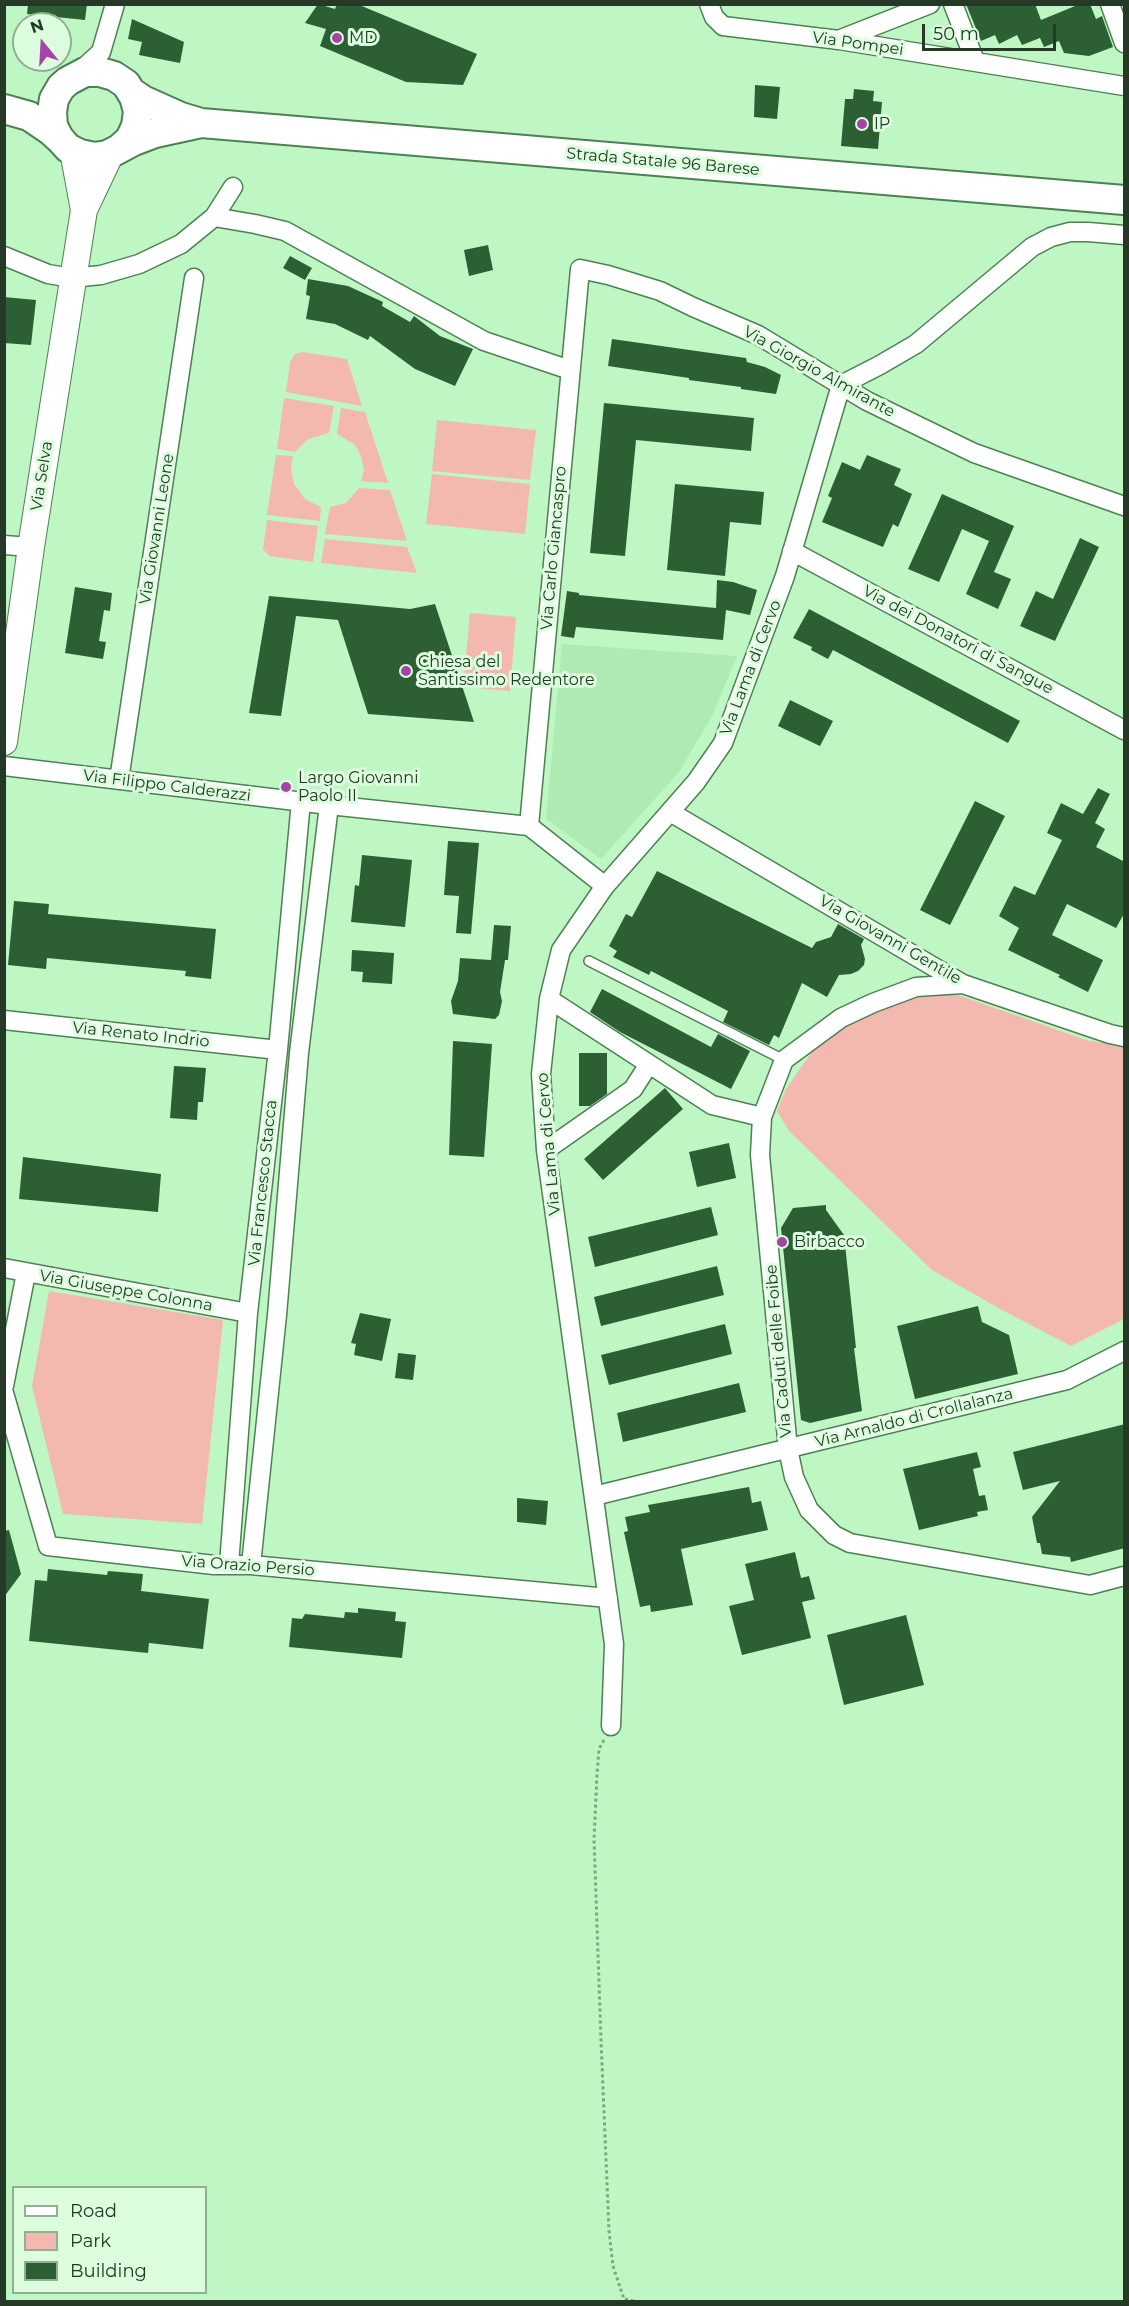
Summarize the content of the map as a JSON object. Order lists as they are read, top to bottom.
{
  "streets": {
    "main road": ["Strada Statale 96 Barese"],
    "street": [
      "Via Pompei",
      "Via Giorgio Almirante",
      "Via Selva",
      "Via Giovanni Leone",
      "Via Carlo Giancaspro",
      "Via dei Donatori di Sangue",
      "Via Lama di Cervo",
      "Via Filippo Calderazzi",
      "Via Giovanni Gentile",
      "Via Renato Indrio",
      "Via Francesco Stacca",
      "Via Giuseppe Colonna",
      "Via Caduti delle Foibe",
      "Via Arnaldo di Crollalanza",
      "Via Orazio Persio"
    ]
  },
  "crossings": [
    ["Via Giorgio Almirante", "Via Carlo Giancaspro"],
    ["Via Giorgio Almirante", "Via Lama di Cervo"],
    ["Via Giovanni Leone", "Via Filippo Calderazzi"],
    ["Via dei Donatori di Sangue", "Via Lama di Cervo"],
    ["Via Lama di Cervo", "Via Giovanni Gentile"],
    ["Via Lama di Cervo", "Via Arnaldo di Crollalanza"],
    ["Via Lama di Cervo", "Via Orazio Persio"],
    ["Via Filippo Calderazzi", "Via Francesco Stacca"],
    ["Via Renato Indrio", "Via Francesco Stacca"],
    ["Via Francesco Stacca", "Via Giuseppe Colonna"],
    ["Via Francesco Stacca", "Via Orazio Persio"],
    ["Via Caduti delle Foibe", "Via Arnaldo di Crollalanza"]
  ],
  "places": [
    "MD",
    "IP",
    "Chiesa del Santissimo Redentore",
    "Largo Giovanni Paolo II",
    "Birbacco"
  ],
  "legend": ["Road", "Park", "Building"],
  "scale_bar": "50 m",
  "north": "top"
}
